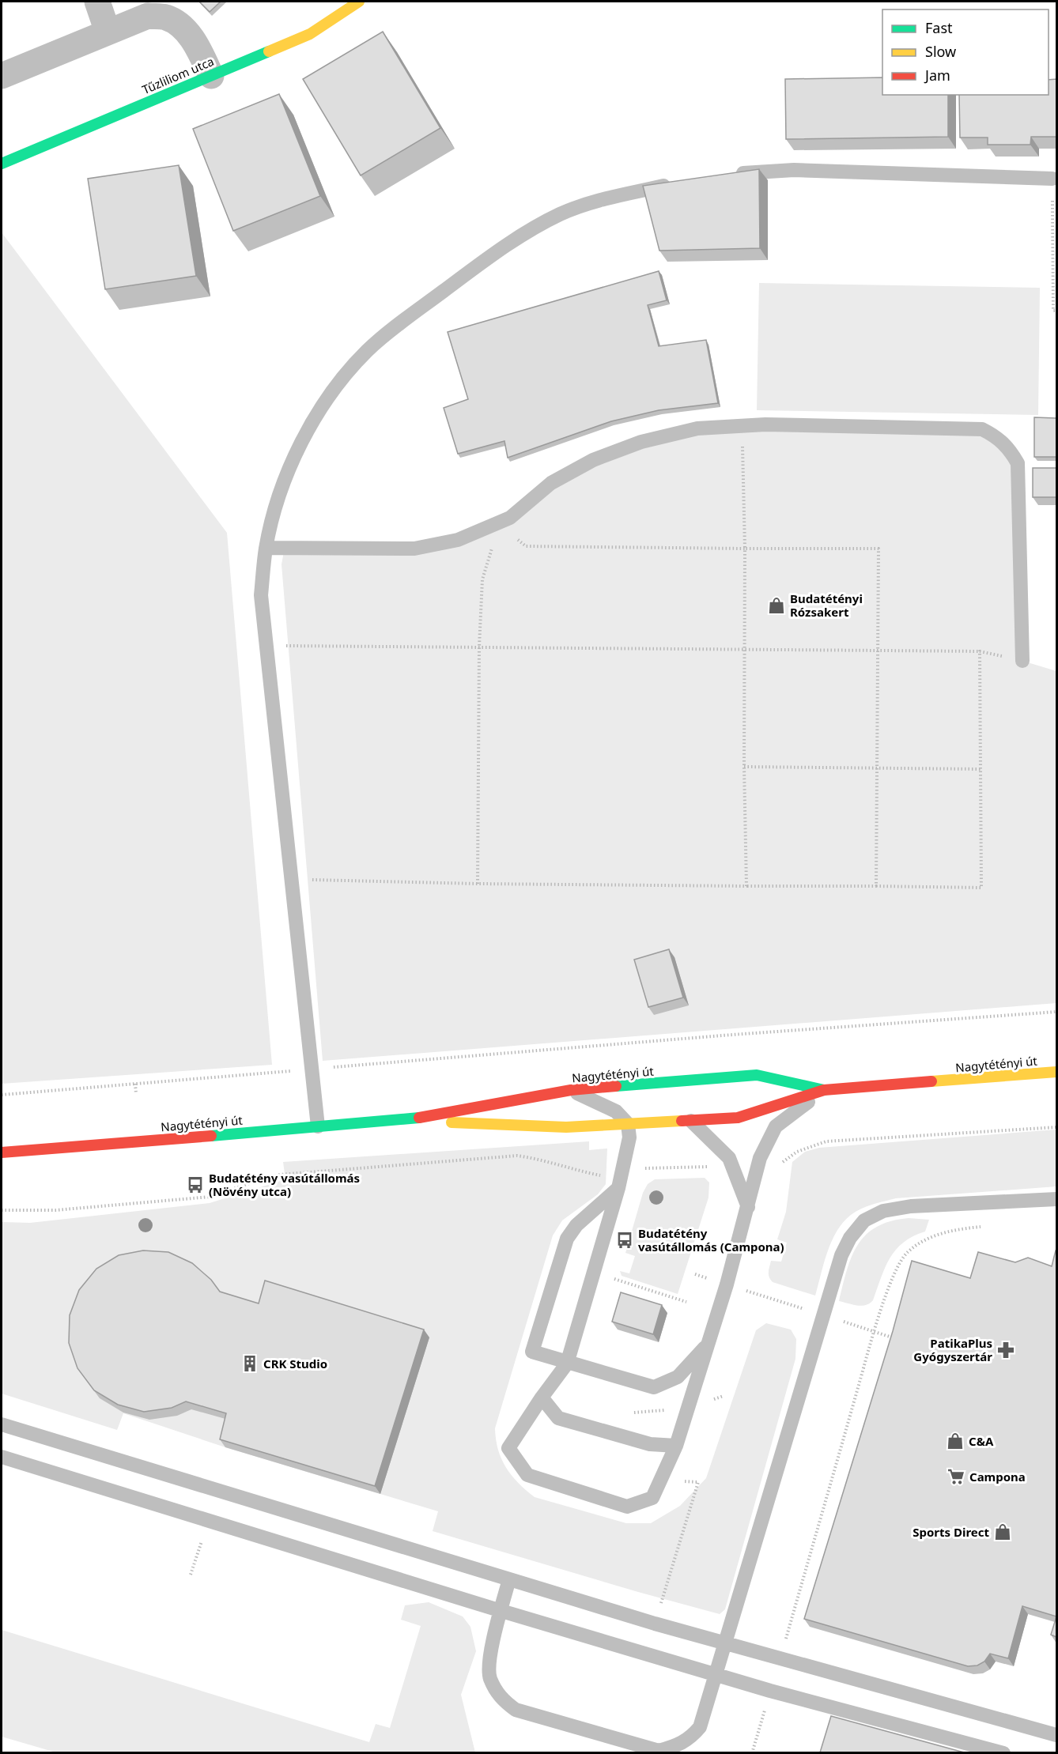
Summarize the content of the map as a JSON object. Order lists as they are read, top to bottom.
{
  "streets": {
    "main road": ["Tűzliliom utca", "Nagytétényi út"]
  },
  "places": {
    "shop": ["Budatétényi Rózsakert", "C&A", "Sports Direct"],
    "bus stop": ["Budatétény vasútállomás (Növény utca)", "Budatétény vasútállomás (Campona)"],
    "pharmacy": ["PatikaPlus Gyógyszertár"],
    "building": ["CRK Studio"],
    "supermarket": ["Campona"]
  },
  "legend": ["Fast", "Slow", "Jam"]
}
